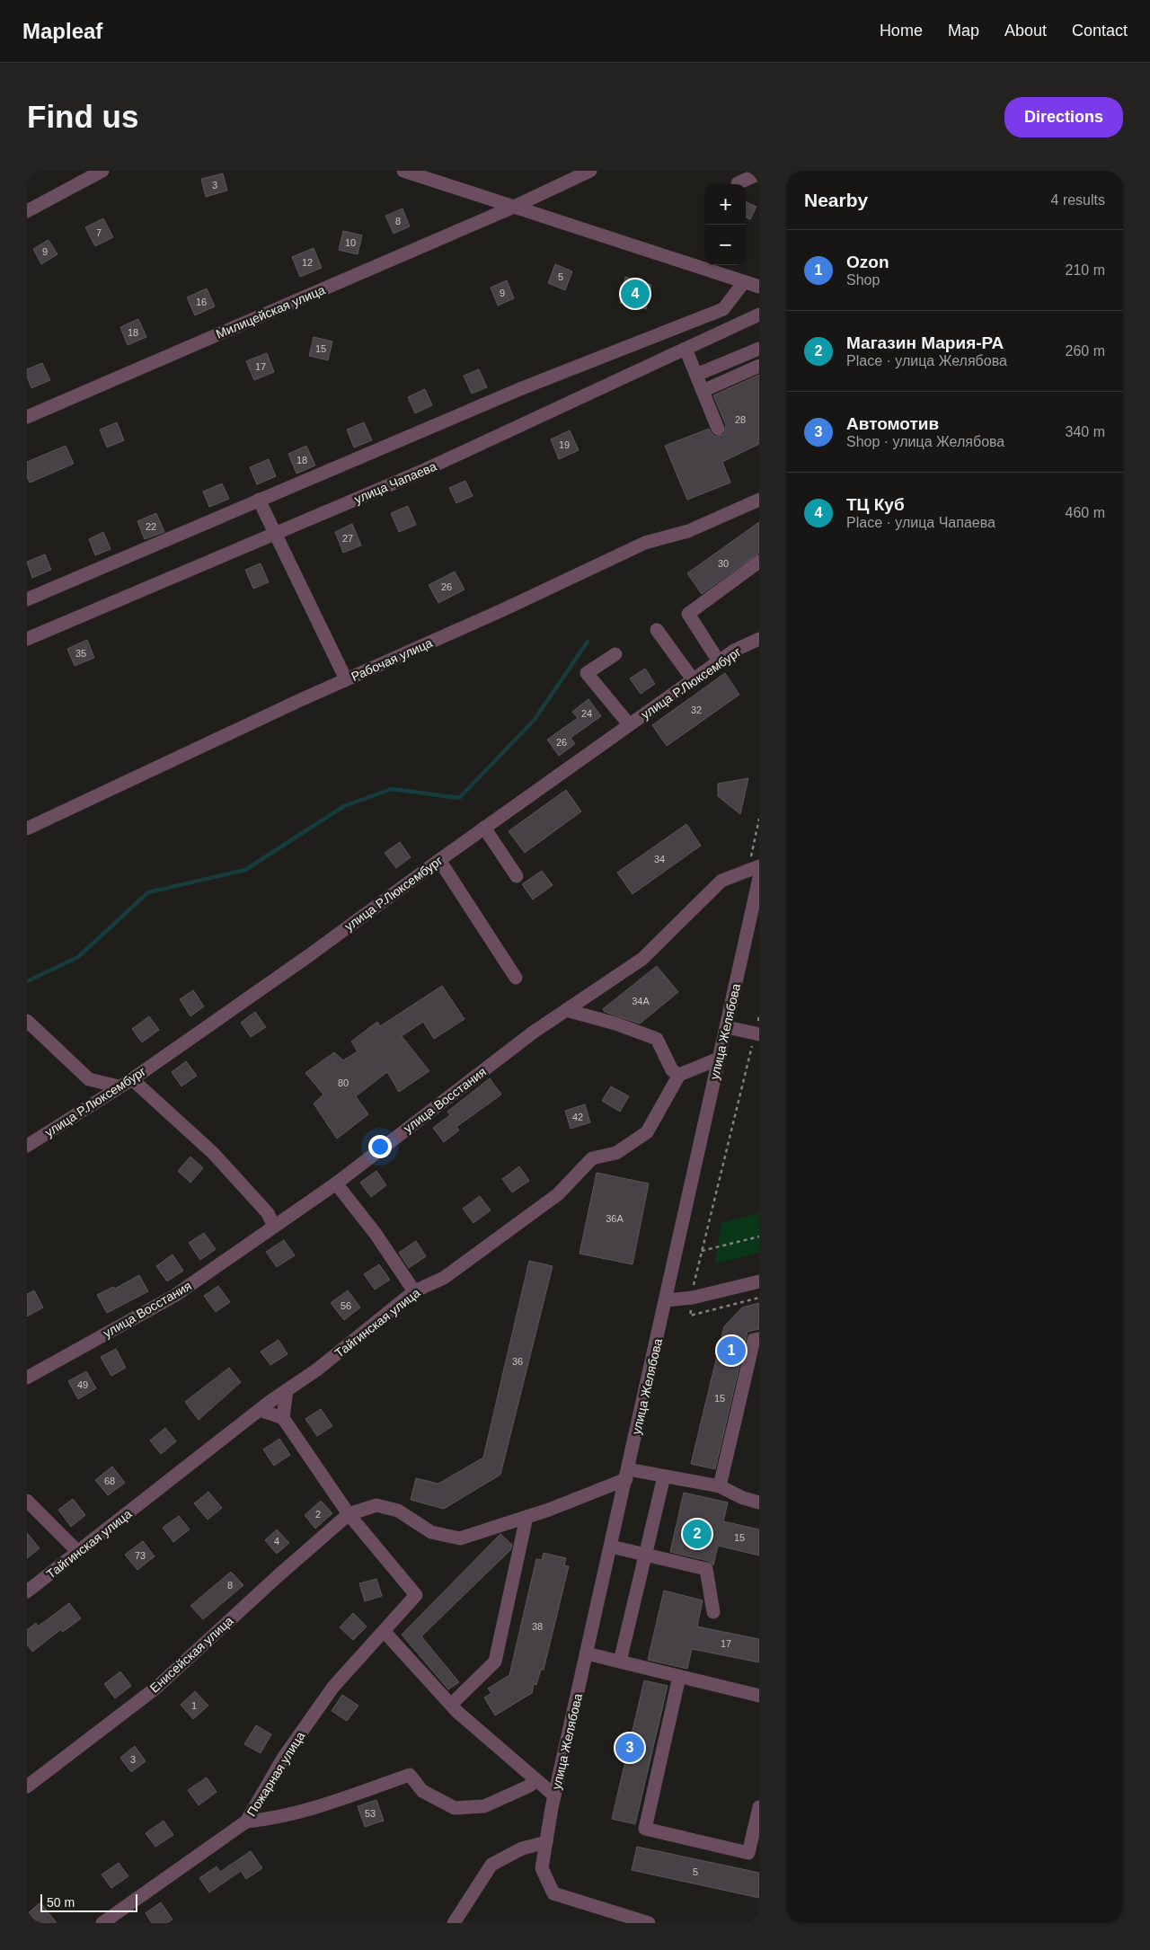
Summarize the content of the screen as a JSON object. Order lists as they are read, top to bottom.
{
  "streets": {
    "street": [
      "Милицейская улица",
      "улица Чапаева",
      "Рабочая улица",
      "улица Р.Люксембург",
      "улица Желябова",
      "улица Восстания",
      "Тайгинская улица",
      "Енисейская улица",
      "Пожарная улица"
    ]
  },
  "crossings": [
    ["улица Желябова", "улица Восстания"],
    ["Енисейская улица", "Пожарная улица"]
  ],
  "house_numbers": [
    "3",
    "8",
    "7",
    "10",
    "9",
    "12",
    "5",
    "9",
    "16",
    "18",
    "15",
    "17",
    "28",
    "19",
    "18",
    "22",
    "27",
    "30",
    "26",
    "35",
    "32",
    "24",
    "26",
    "34",
    "34А",
    "80",
    "42",
    "36А",
    "56",
    "36",
    "49",
    "15",
    "68",
    "2",
    "15",
    "4",
    "73",
    "8",
    "38",
    "17",
    "1",
    "3",
    "53",
    "5"
  ],
  "scale_bar": "50 m",
  "page": {
    "header": "Mapleaf",
    "nav": [
      "Home",
      "Map",
      "About",
      "Contact"
    ],
    "buttons": "Directions",
    "title": "Find us",
    "heading": ["Nearby", "4 results"],
    "map_buttons": ["+", "−"],
    "list": [
      {
        "mark": "1",
        "name": "Ozon",
        "note": "Shop",
        "value": "210 m"
      },
      {
        "mark": "2",
        "name": "Магазин Мария-РА",
        "note": "Place · улица Желябова",
        "value": "260 m"
      },
      {
        "mark": "3",
        "name": "Автомотив",
        "note": "Shop · улица Желябова",
        "value": "340 m"
      },
      {
        "mark": "4",
        "name": "ТЦ Куб",
        "note": "Place · улица Чапаева",
        "value": "460 m"
      }
    ],
    "pins": [
      "4",
      "1",
      "2",
      "3"
    ],
    "scale": "50 m"
  }
}
